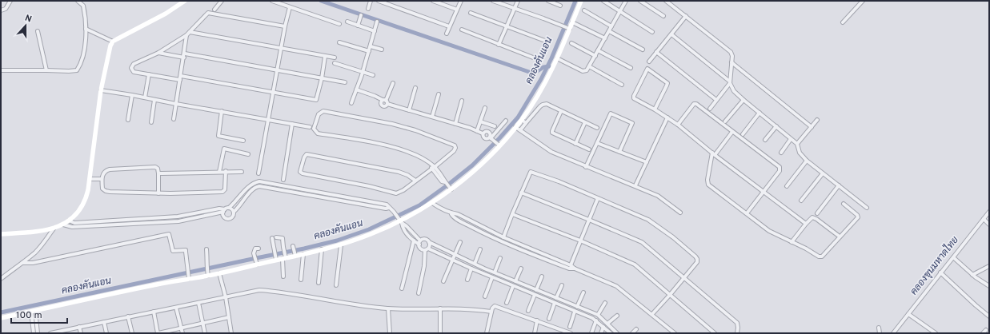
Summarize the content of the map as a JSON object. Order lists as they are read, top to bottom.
{
  "water": ["คลองคันแอน", "คลองขุนมหาดไทย"],
  "scale_bar": "100 m",
  "north": "top"
}
